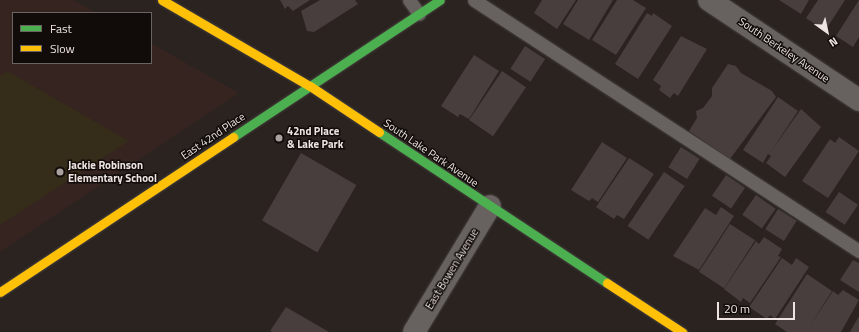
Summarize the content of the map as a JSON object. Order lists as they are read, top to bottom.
{
  "streets": {
    "street": [
      "South Berkeley Avenue",
      "East 42nd Place",
      "South Lake Park Avenue",
      "East Bowen Avenue"
    ]
  },
  "crossings": [
    ["East 42nd Place", "South Lake Park Avenue"],
    ["South Lake Park Avenue", "East Bowen Avenue"]
  ],
  "places": ["42nd Place & Lake Park", "Jackie Robinson Elementary School"],
  "legend": ["Fast", "Slow"],
  "scale_bar": "20 m",
  "north": "bottom right"
}
